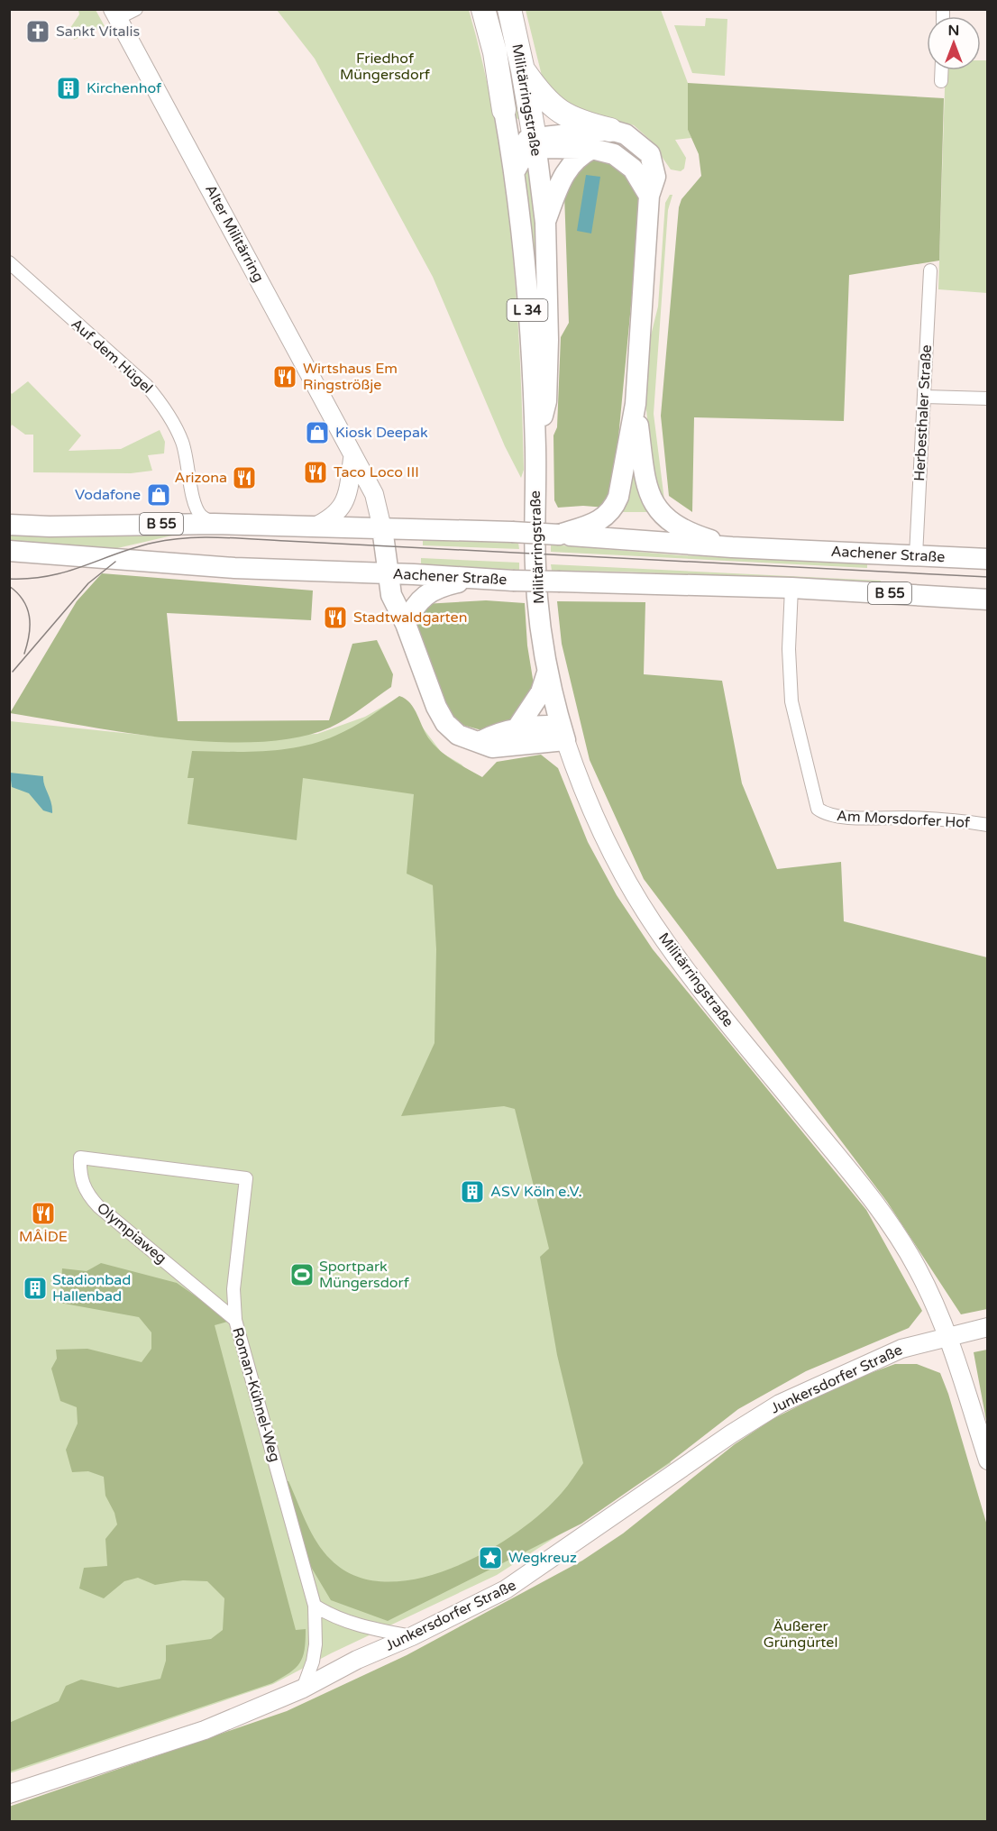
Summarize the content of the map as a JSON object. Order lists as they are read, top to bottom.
{
  "streets": {
    "highway": ["Militärringstraße", "L 34"],
    "main road": ["B 55", "Aachener Straße"],
    "street": [
      "Alter Militärring",
      "Auf dem Hügel",
      "Herbesthaler Straße",
      "Am Morsdorfer Hof",
      "Olympiaweg",
      "Junkersdorfer Straße",
      "Roman-Kühnel-Weg"
    ]
  },
  "crossings": [
    ["Militärringstraße", "Junkersdorfer Straße"],
    ["Alter Militärring", "Aachener Straße"],
    ["Auf dem Hügel", "Aachener Straße"],
    ["Herbesthaler Straße", "Aachener Straße"],
    ["B 55", "Aachener Straße"],
    ["Aachener Straße", "Am Morsdorfer Hof"],
    ["Olympiaweg", "Roman-Kühnel-Weg"],
    ["Junkersdorfer Straße", "Roman-Kühnel-Weg"]
  ],
  "parks": ["Friedhof Müngersdorf", "Äußerer Grüngürtel"],
  "places": {
    "church": ["Sankt Vitalis"],
    "building": ["Kirchenhof", "ASV Köln e.V.", "Stadionbad Hallenbad"],
    "restaurant": [
      "Wirtshaus Em Ringströßje",
      "Taco Loco III",
      "Arizona",
      "Stadtwaldgarten",
      "MÂİDE"
    ],
    "shop": ["Kiosk Deepak", "Vodafone"],
    "sports": ["Sportpark Müngersdorf"],
    "place": ["Wegkreuz"]
  },
  "north": "top"
}
